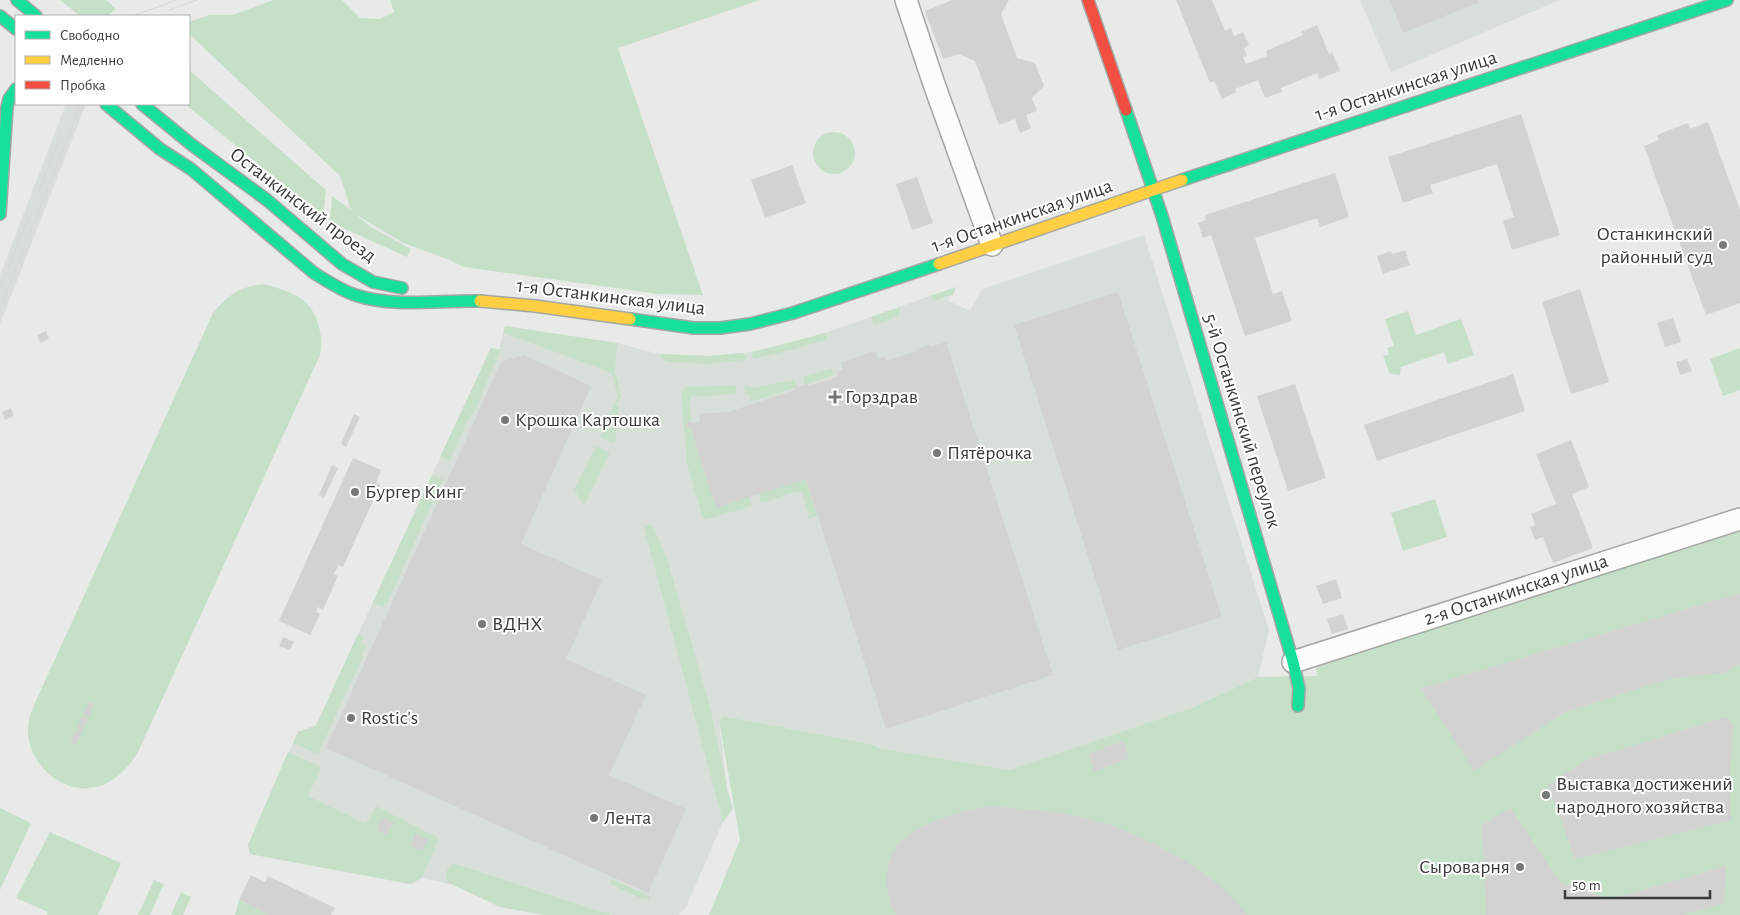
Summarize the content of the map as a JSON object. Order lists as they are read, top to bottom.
{
  "streets": {
    "street": [
      "1-я Останкинская улица",
      "Останкинский проезд",
      "5-й Останкинский переулок",
      "2-я Останкинская улица"
    ]
  },
  "crossings": [
    ["1-я Останкинская улица", "Останкинский проезд"],
    ["1-я Останкинская улица", "5-й Останкинский переулок"],
    ["5-й Останкинский переулок", "2-я Останкинская улица"]
  ],
  "places": {
    "other": [
      "Останкинский районный суд",
      "Крошка Картошка",
      "Пятёрочка",
      "Бургер Кинг",
      "ВДНХ",
      "Rostic's",
      "Выставка достижений народного хозяйства",
      "Лента",
      "Сыроварня"
    ],
    "health": ["Горздрав"]
  },
  "legend": ["Свободно", "Медленно", "Пробка"],
  "scale_bar": "50 m"
}
